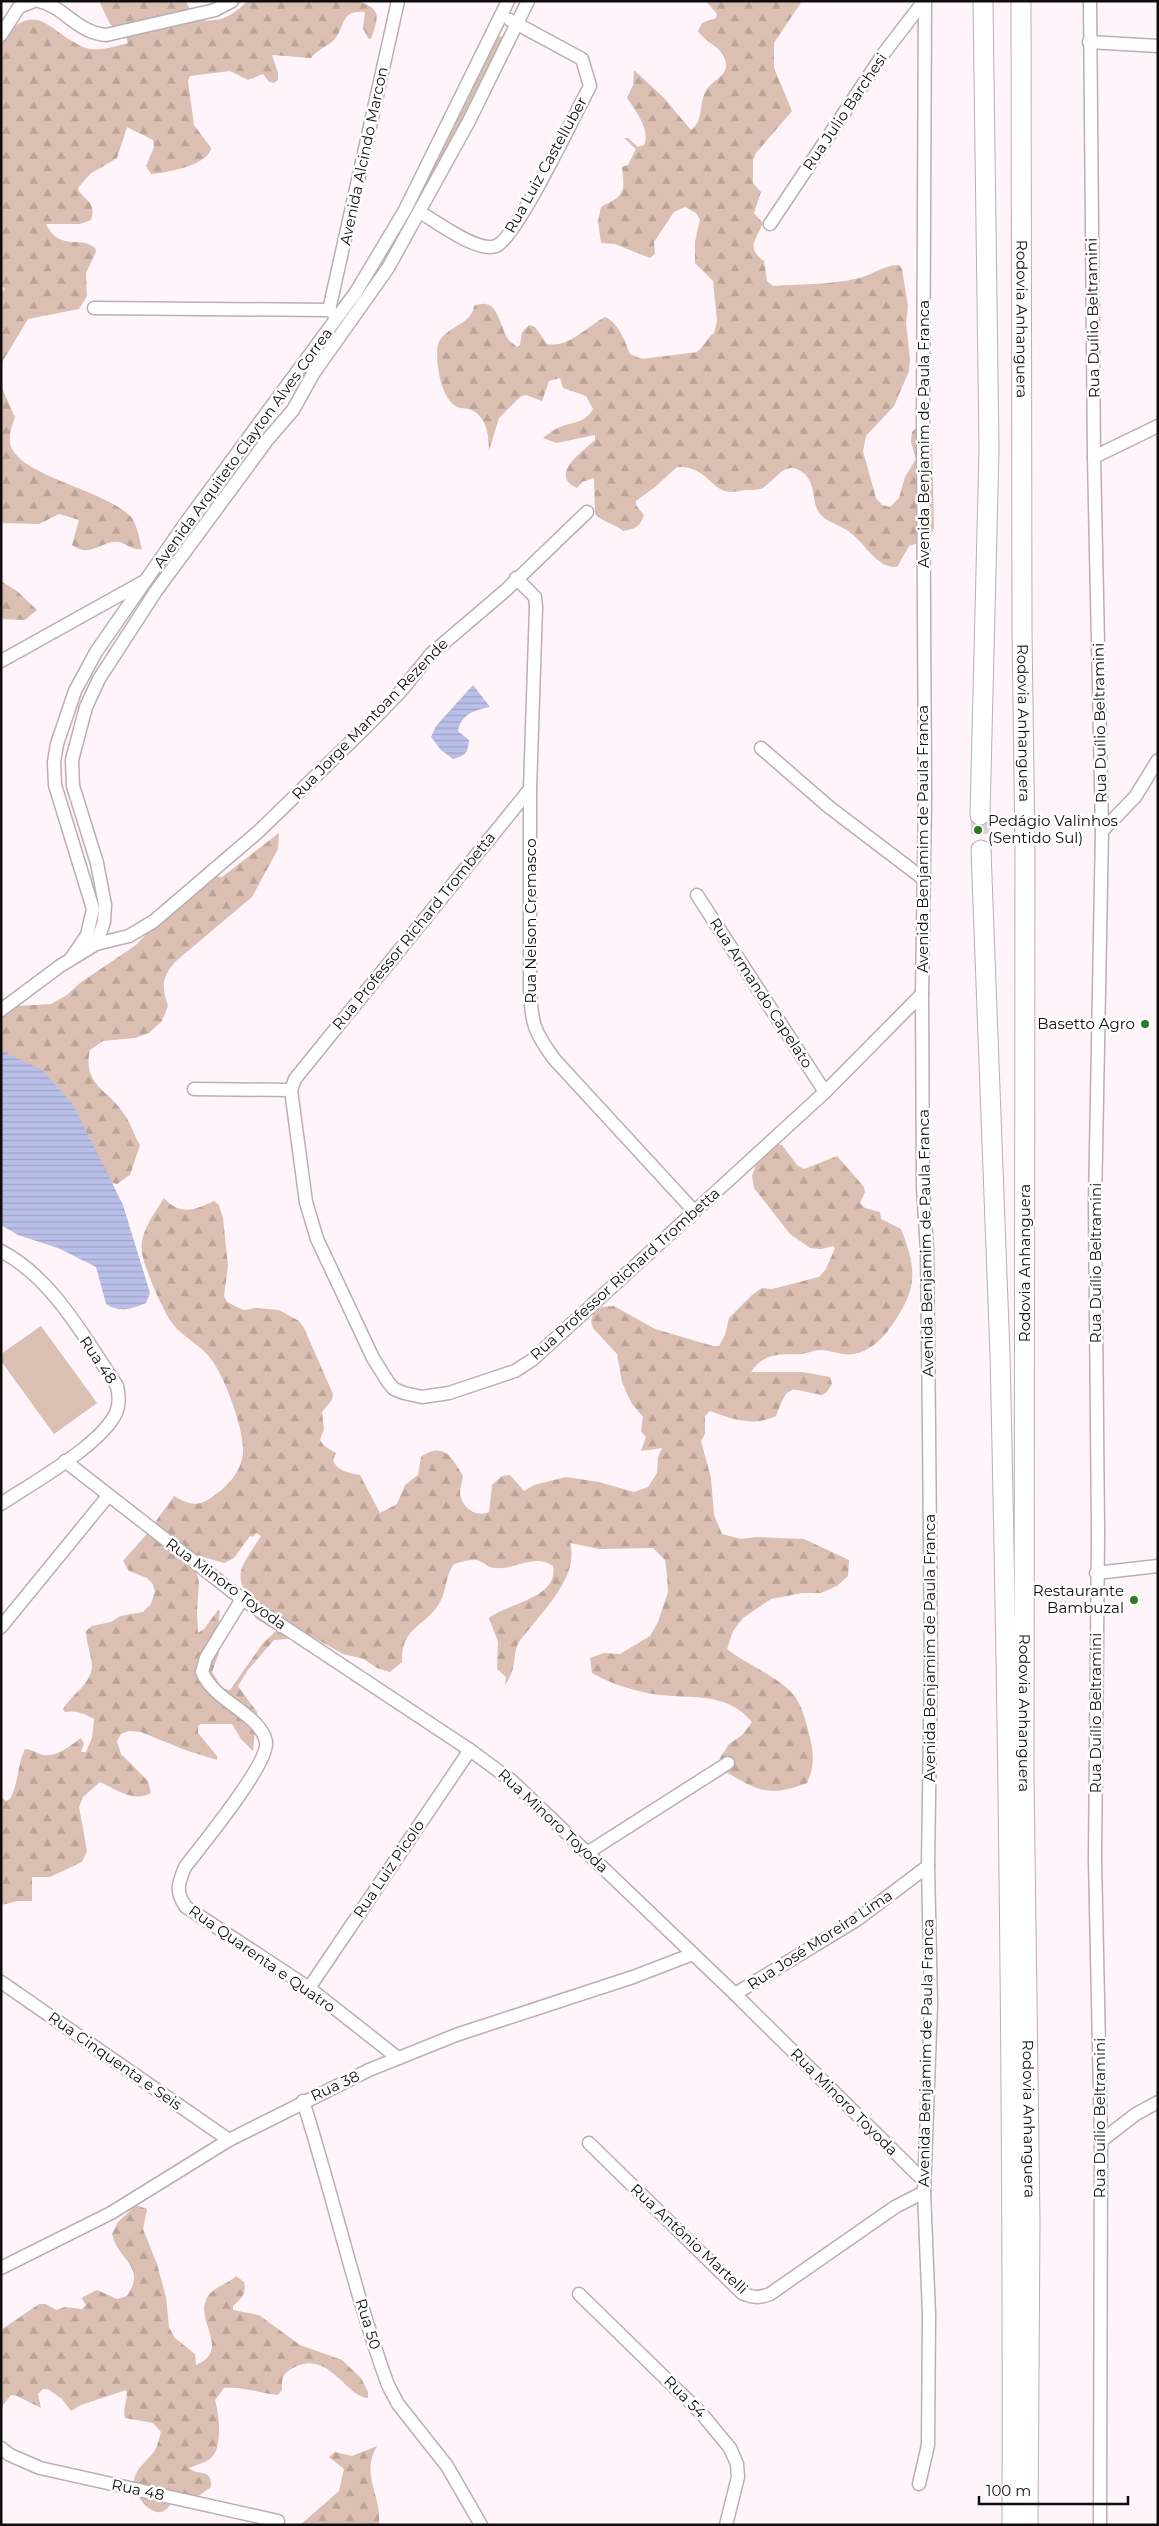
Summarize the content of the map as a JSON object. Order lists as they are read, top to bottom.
{
  "streets": {
    "highway": ["Rodovia Anhanguera"],
    "street": [
      "Rua Julio Barchesi",
      "Avenida Alcindo Marcon",
      "Rua Luiz Castelluber",
      "Rua Duílio Beltramini",
      "Avenida Benjamim de Paula Franca",
      "Avenida Arquiteto Clayton Alves Correa",
      "Rua Jorge Mantoan Rezende",
      "Rua Nelson Cremasco",
      "Rua Professor Richard Trombetta",
      "Rua Armando Capelato",
      "Rua 48",
      "Rua Minoro Toyoda",
      "Rua Luiz Picolo",
      "Rua José Moreira Lima",
      "Rua Quarenta e Quatro",
      "Rua Cinquenta e Seis",
      "Rua 38",
      "Rua Antônio Martelli",
      "Rua 50",
      "Rua 54"
    ]
  },
  "crossings": [
    ["Rua Julio Barchesi", "Avenida Benjamim de Paula Franca"],
    ["Avenida Alcindo Marcon", "Avenida Arquiteto Clayton Alves Correa"],
    ["Rua Luiz Castelluber", "Avenida Arquiteto Clayton Alves Correa"],
    ["Avenida Benjamim de Paula Franca", "Rua Professor Richard Trombetta"],
    ["Avenida Benjamim de Paula Franca", "Rua Minoro Toyoda"],
    ["Avenida Benjamim de Paula Franca", "Rua José Moreira Lima"],
    ["Avenida Benjamim de Paula Franca", "Rua Antônio Martelli"],
    ["Avenida Arquiteto Clayton Alves Correa", "Rua Jorge Mantoan Rezende"],
    ["Rua Jorge Mantoan Rezende", "Rua Nelson Cremasco"],
    ["Rua Nelson Cremasco", "Rua Professor Richard Trombetta"],
    ["Rua Professor Richard Trombetta", "Rua Armando Capelato"],
    ["Rua 48", "Rua Minoro Toyoda"],
    ["Rua Minoro Toyoda", "Rua Luiz Picolo"],
    ["Rua Minoro Toyoda", "Rua José Moreira Lima"],
    ["Rua Minoro Toyoda", "Rua Quarenta e Quatro"],
    ["Rua Minoro Toyoda", "Rua 38"],
    ["Rua Minoro Toyoda", "Rua Antônio Martelli"],
    ["Rua Luiz Picolo", "Rua Quarenta e Quatro"],
    ["Rua Quarenta e Quatro", "Rua 38"],
    ["Rua Cinquenta e Seis", "Rua 38"],
    ["Rua 38", "Rua 50"]
  ],
  "places": ["Pedágio Valinhos (Sentido Sul)", "Basetto Agro", "Restaurante Bambuzal"],
  "scale_bar": "100 m"
}
